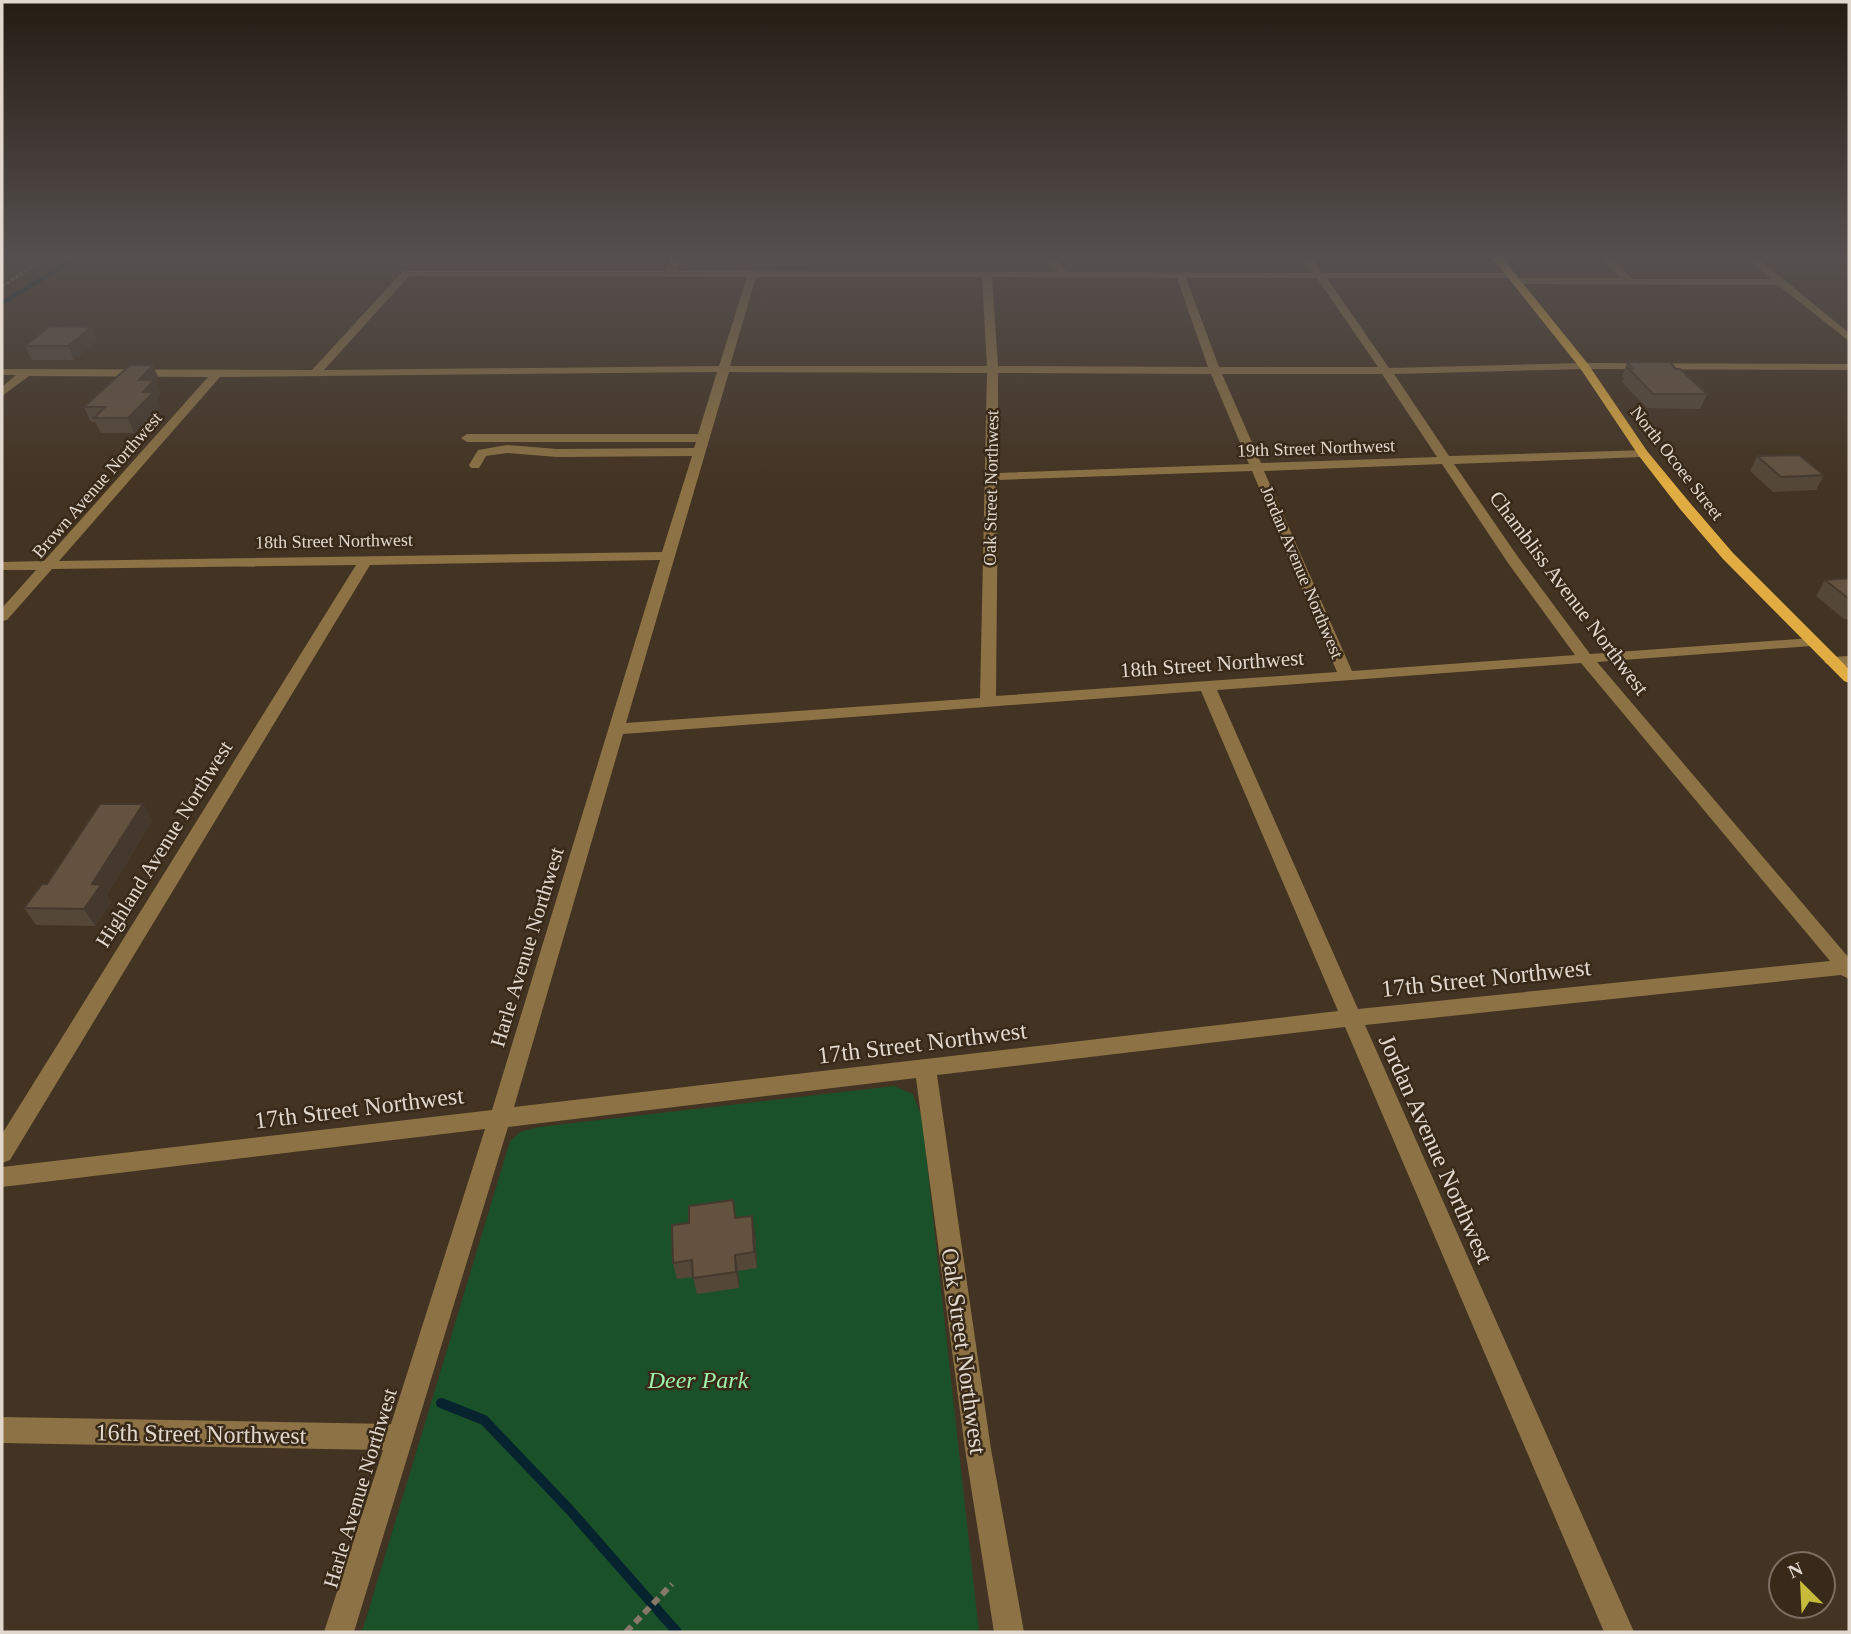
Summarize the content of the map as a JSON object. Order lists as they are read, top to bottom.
{
  "streets": {
    "main road": ["North Ocoee Street"],
    "street": [
      "19th Street Northwest",
      "Brown Avenue Northwest",
      "Oak Street Northwest",
      "18th Street Northwest",
      "Jordan Avenue Northwest",
      "Chambliss Avenue Northwest",
      "Highland Avenue Northwest",
      "Harle Avenue Northwest",
      "17th Street Northwest",
      "16th Street Northwest"
    ]
  },
  "crossings": [
    ["19th Street Northwest", "North Ocoee Street"],
    ["19th Street Northwest", "Oak Street Northwest"],
    ["19th Street Northwest", "Jordan Avenue Northwest"],
    ["19th Street Northwest", "Chambliss Avenue Northwest"],
    ["North Ocoee Street", "18th Street Northwest"],
    ["Brown Avenue Northwest", "18th Street Northwest"],
    ["Oak Street Northwest", "18th Street Northwest"],
    ["Oak Street Northwest", "17th Street Northwest"],
    ["18th Street Northwest", "Jordan Avenue Northwest"],
    ["18th Street Northwest", "Chambliss Avenue Northwest"],
    ["18th Street Northwest", "Highland Avenue Northwest"],
    ["18th Street Northwest", "Harle Avenue Northwest"],
    ["Jordan Avenue Northwest", "17th Street Northwest"],
    ["Chambliss Avenue Northwest", "17th Street Northwest"],
    ["Harle Avenue Northwest", "17th Street Northwest"],
    ["Harle Avenue Northwest", "16th Street Northwest"]
  ],
  "parks": ["Deer Park"],
  "north": "top left"
}
